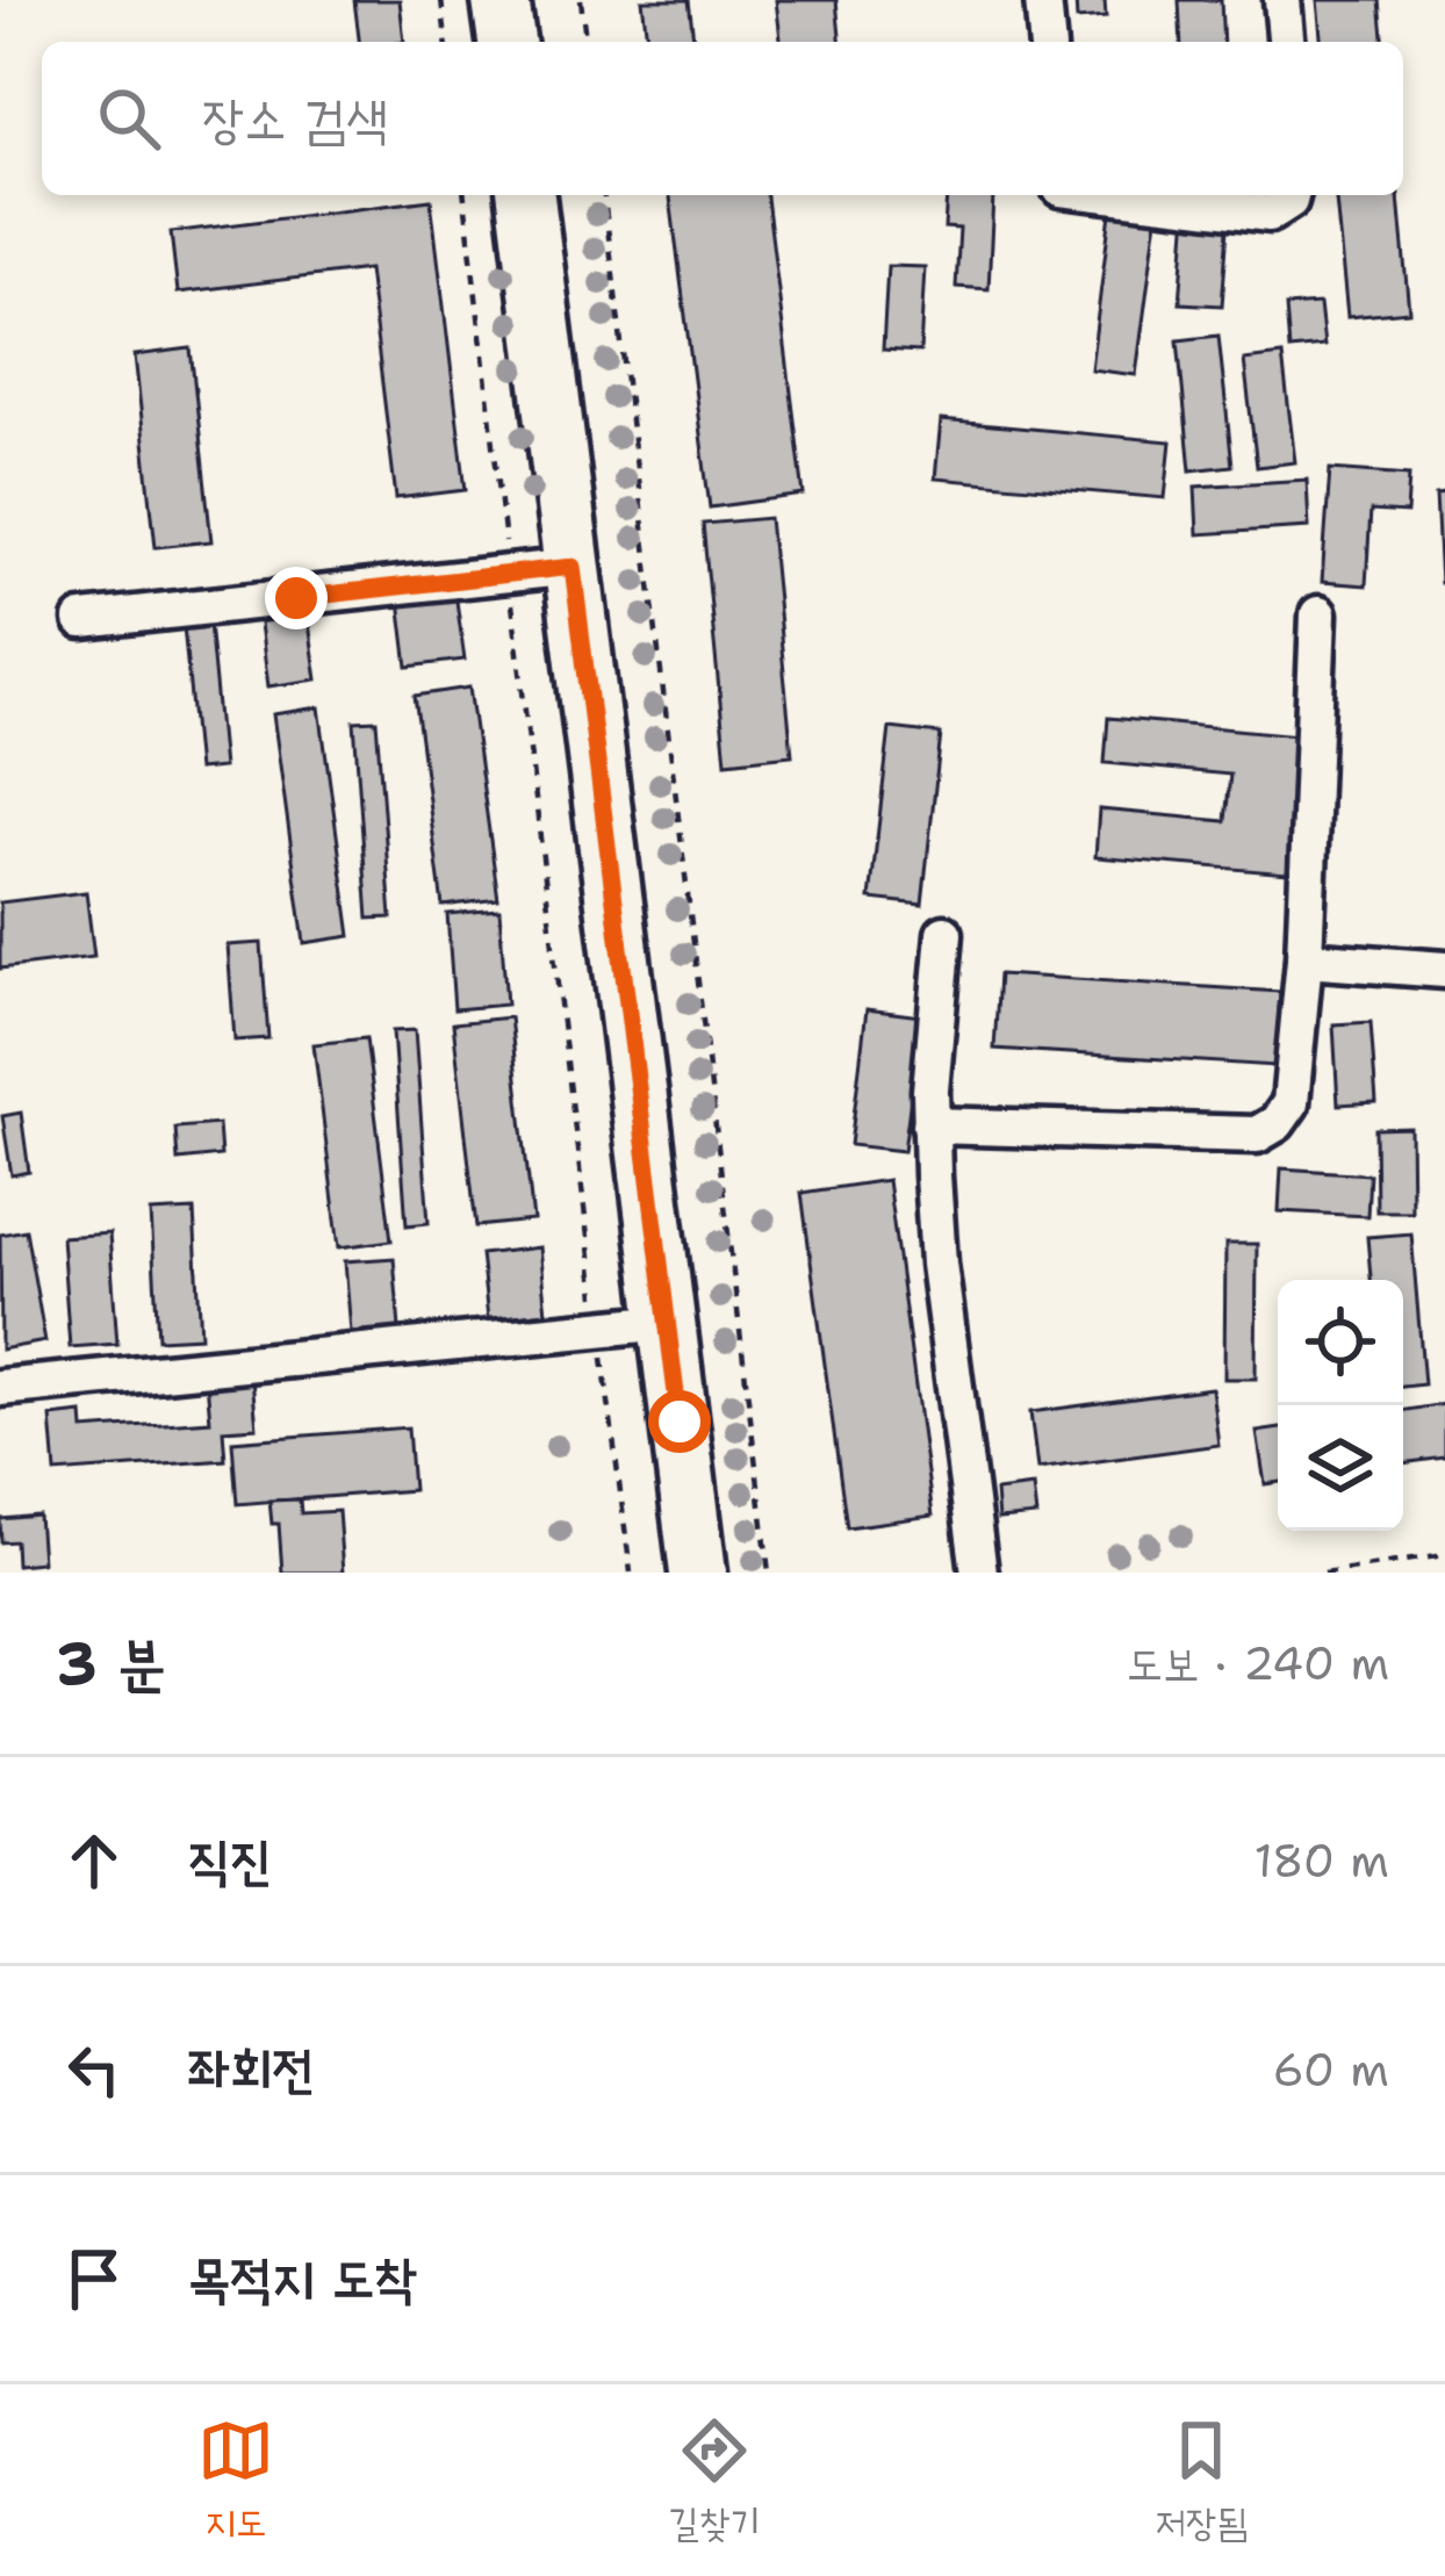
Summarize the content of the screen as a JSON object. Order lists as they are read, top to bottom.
{
  "page": {
    "search": "장소 검색",
    "heading": ["3 분", "도보 · 240 m"],
    "list": [
      ["직진", "180 m"],
      ["좌회전", "60 m"],
      "목적지 도착"
    ],
    "nav": ["지도", "길찾기", "저장됨"]
  }
}
